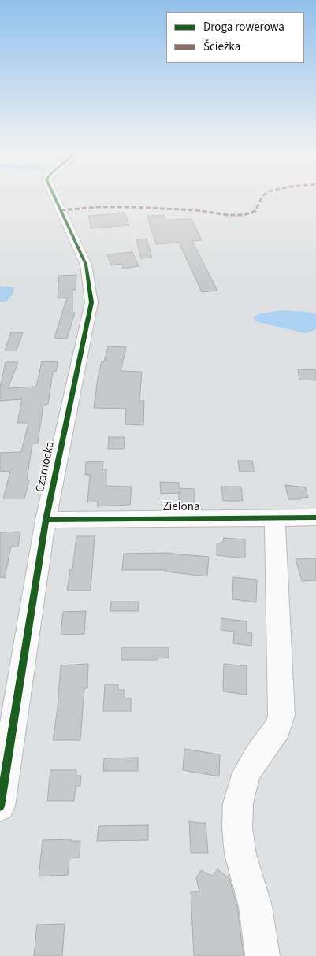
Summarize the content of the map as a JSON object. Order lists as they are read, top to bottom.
{
  "streets": {
    "street": ["Czarnocka", "Zielona"]
  },
  "crossings": [
    ["Czarnocka", "Zielona"]
  ],
  "legend": ["Droga rowerowa", "Ścieżka"]
}
